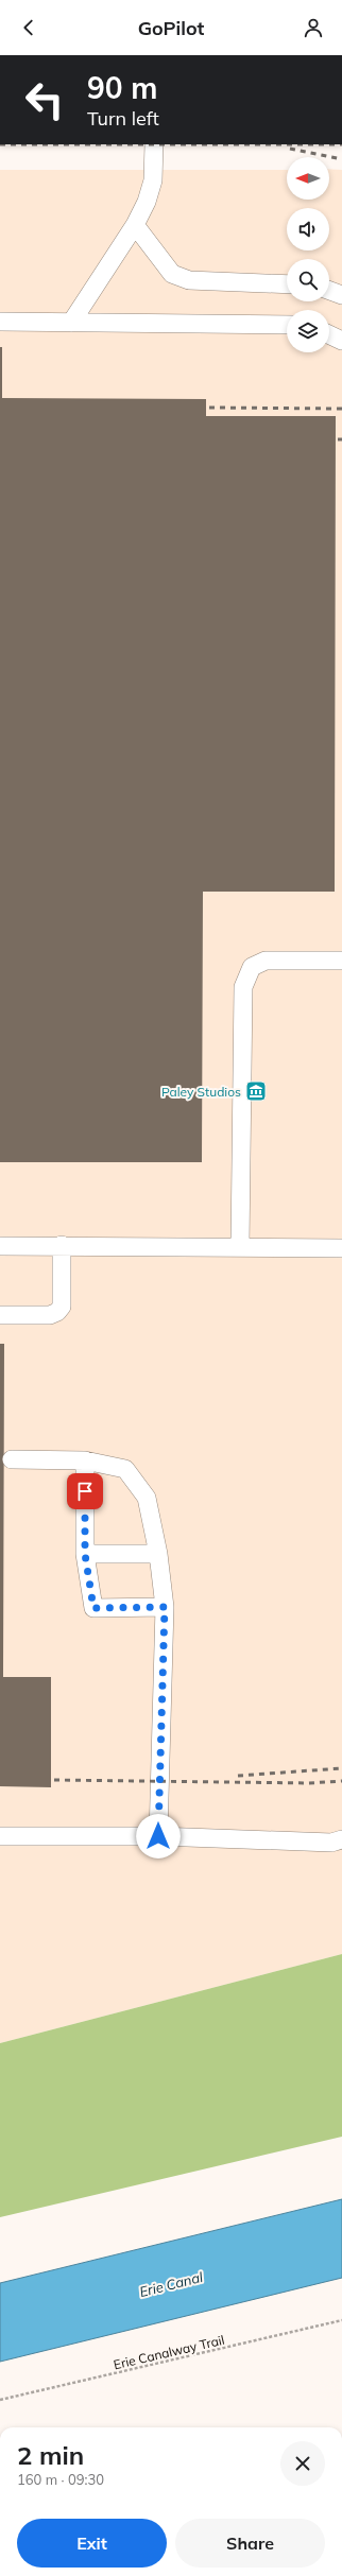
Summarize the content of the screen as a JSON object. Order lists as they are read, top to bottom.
{
  "streets": {
    "path": ["Erie Canalway Trail"]
  },
  "water": ["Erie Canal"],
  "places": {
    "museum": ["Paley Studios"]
  },
  "north": "left",
  "page": {
    "header": "GoPilot",
    "turn": ["90 m", "Turn left"],
    "heading": ["2 min", "160 m · 09:30"],
    "buttons": ["Exit", "Share"]
  }
}
